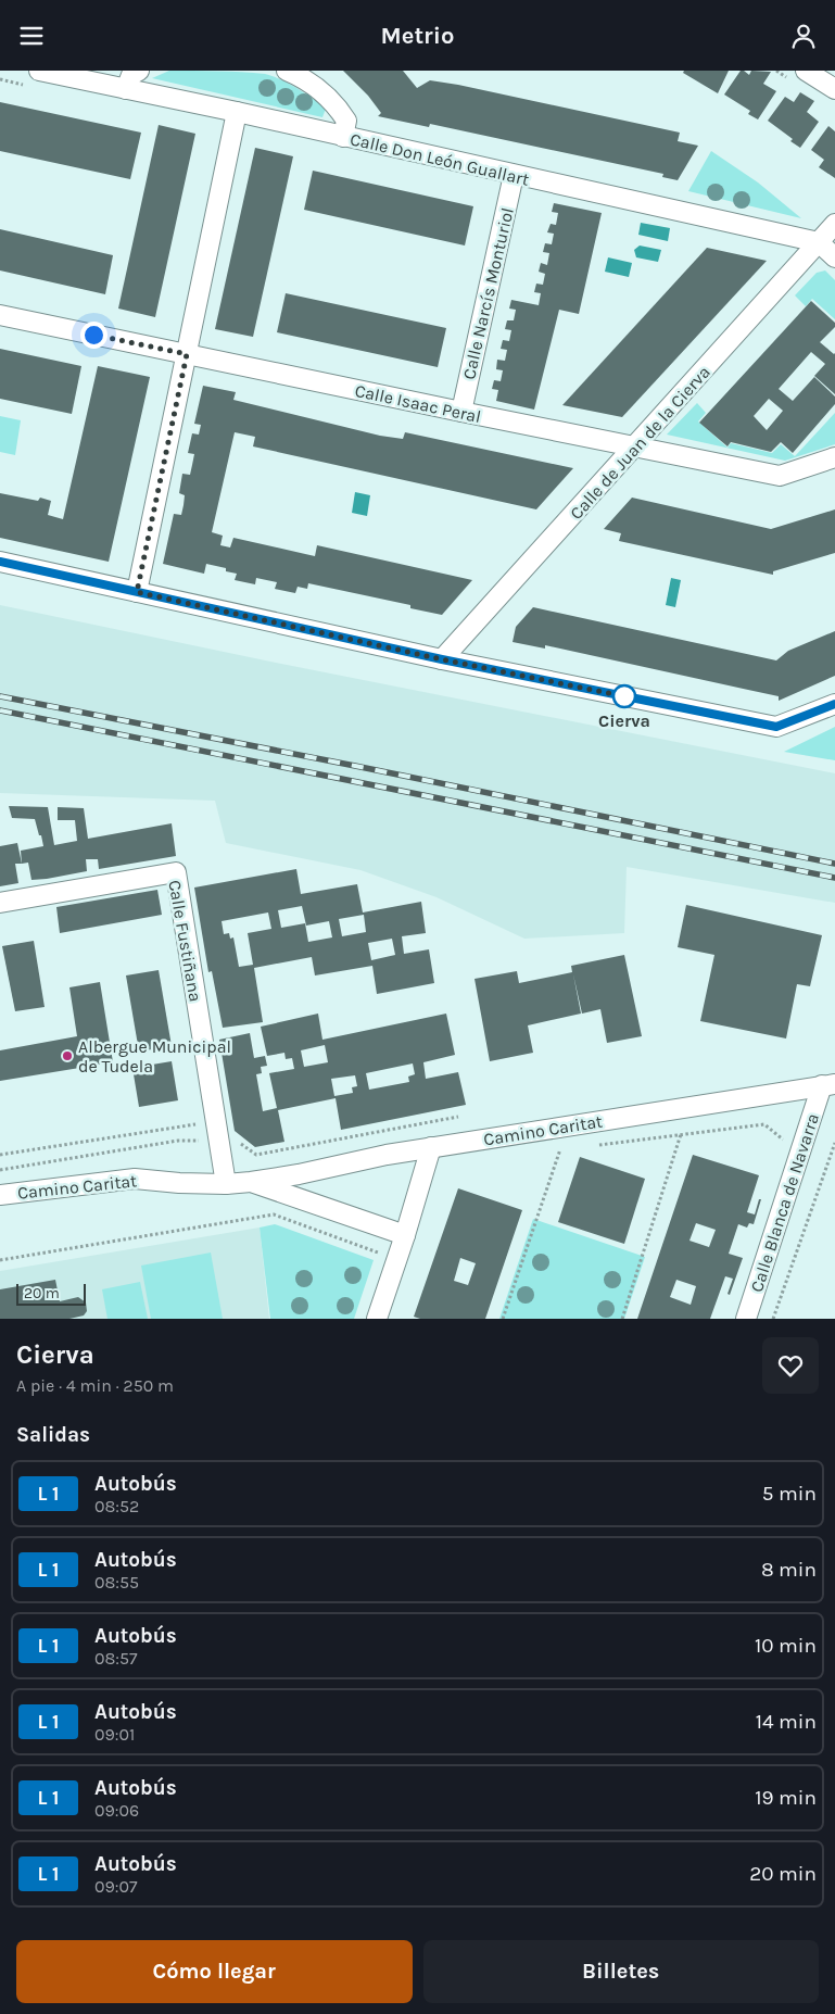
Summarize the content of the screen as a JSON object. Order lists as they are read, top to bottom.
{
  "streets": {
    "street": [
      "Calle Don León Guallart",
      "Calle Narcís Monturiol",
      "Calle Isaac Peral",
      "Calle de Juan de la Cierva",
      "Calle Fustiñana",
      "Camino Caritat",
      "Calle Blanca de Navarra"
    ]
  },
  "crossings": [
    ["Calle Don León Guallart", "Calle Narcís Monturiol"],
    ["Calle Don León Guallart", "Calle de Juan de la Cierva"],
    ["Calle Narcís Monturiol", "Calle Isaac Peral"],
    ["Calle Isaac Peral", "Calle de Juan de la Cierva"],
    ["Calle Fustiñana", "Camino Caritat"],
    ["Camino Caritat", "Calle Blanca de Navarra"]
  ],
  "places": ["Cierva", "Albergue Municipal de Tudela"],
  "scale_bar": "20 m",
  "page": {
    "header": "Metrio",
    "scale": "20 m",
    "heading": [
      ["Cierva", "A pie · 4 min · 250 m"],
      "Salidas"
    ],
    "list": [
      {
        "mark": "L 1",
        "name": "Autobús",
        "note": "08:52",
        "value": "5 min"
      },
      {
        "mark": "L 1",
        "name": "Autobús",
        "note": "08:55",
        "value": "8 min"
      },
      {
        "mark": "L 1",
        "name": "Autobús",
        "note": "08:57",
        "value": "10 min"
      },
      {
        "mark": "L 1",
        "name": "Autobús",
        "note": "09:01",
        "value": "14 min"
      },
      {
        "mark": "L 1",
        "name": "Autobús",
        "note": "09:06",
        "value": "19 min"
      },
      {
        "mark": "L 1",
        "name": "Autobús",
        "note": "09:07",
        "value": "20 min"
      }
    ],
    "buttons": ["Cómo llegar", "Billetes"]
  }
}
